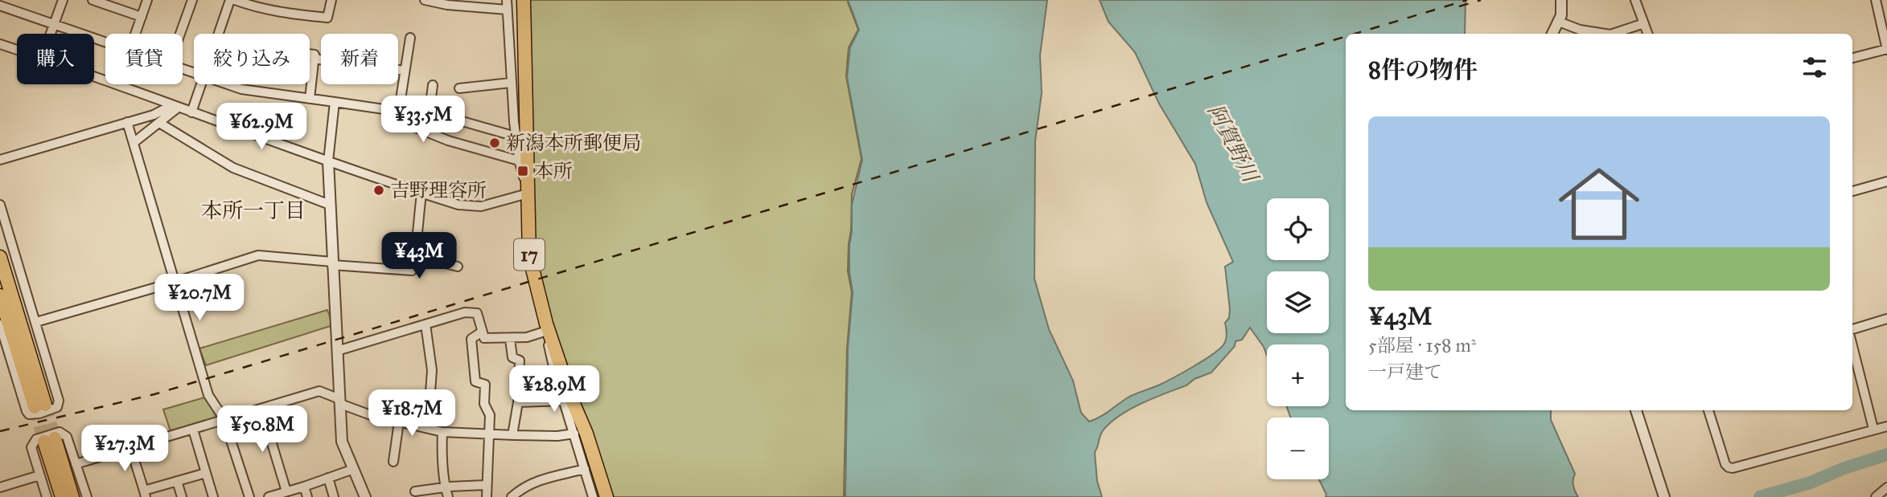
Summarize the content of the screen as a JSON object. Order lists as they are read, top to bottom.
{
  "streets": {
    "main road": ["17"]
  },
  "districts": ["本所一丁目"],
  "water": ["阿賀野川"],
  "places": {
    "other": ["新潟本所郵便局", "吉野理容所"],
    "transit": ["本所"]
  },
  "page": {
    "chip": [
      "購入",
      "賃貸",
      "絞り込み",
      "新着"
    ],
    "heading": "8件の物件",
    "price": [
      "¥33.5M",
      "¥62.9M",
      "¥43M",
      "¥20.7M",
      "¥28.9M",
      "¥18.7M",
      "¥50.8M",
      "¥27.3M"
    ],
    "list": [
      {
        "name": "¥43M",
        "note": "5部屋 · 158 m² · 一戸建て"
      }
    ],
    "map_buttons": ["+", "−"]
  }
}
